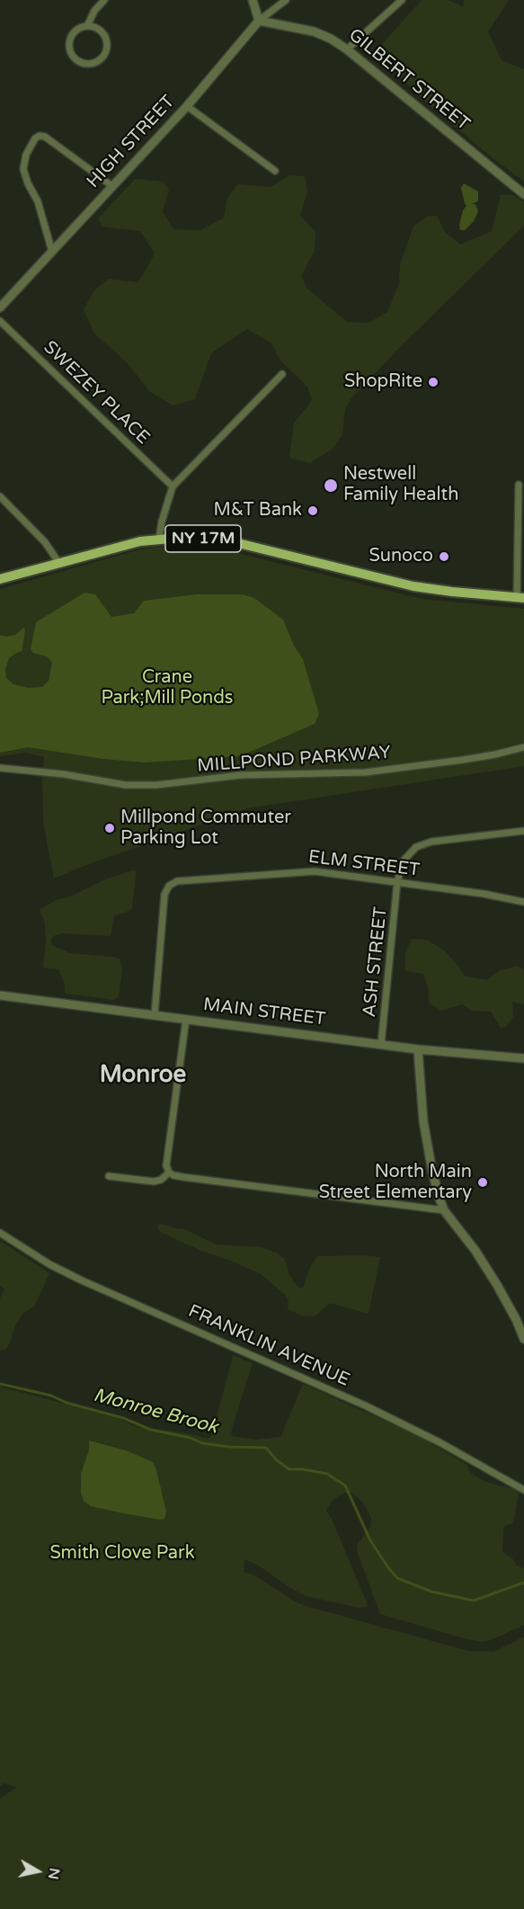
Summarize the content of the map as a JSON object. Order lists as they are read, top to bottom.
{
  "streets": {
    "main road": ["NY 17M"],
    "street": [
      "GILBERT STREET",
      "HIGH STREET",
      "SWEZEY PLACE",
      "MILLPOND PARKWAY",
      "ELM STREET",
      "ASH STREET",
      "MAIN STREET",
      "FRANKLIN AVENUE"
    ]
  },
  "crossings": [
    ["GILBERT STREET", "HIGH STREET"],
    ["ELM STREET", "ASH STREET"],
    ["ELM STREET", "MAIN STREET"],
    ["ASH STREET", "MAIN STREET"]
  ],
  "districts": ["Monroe"],
  "water": ["Monroe Brook"],
  "parks": ["Crane Park;Mill Ponds", "Smith Clove Park"],
  "places": [
    "ShopRite",
    "Nestwell Family Health",
    "M&T Bank",
    "Sunoco",
    "Millpond Commuter Parking Lot",
    "North Main Street Elementary"
  ],
  "north": "right"
}
